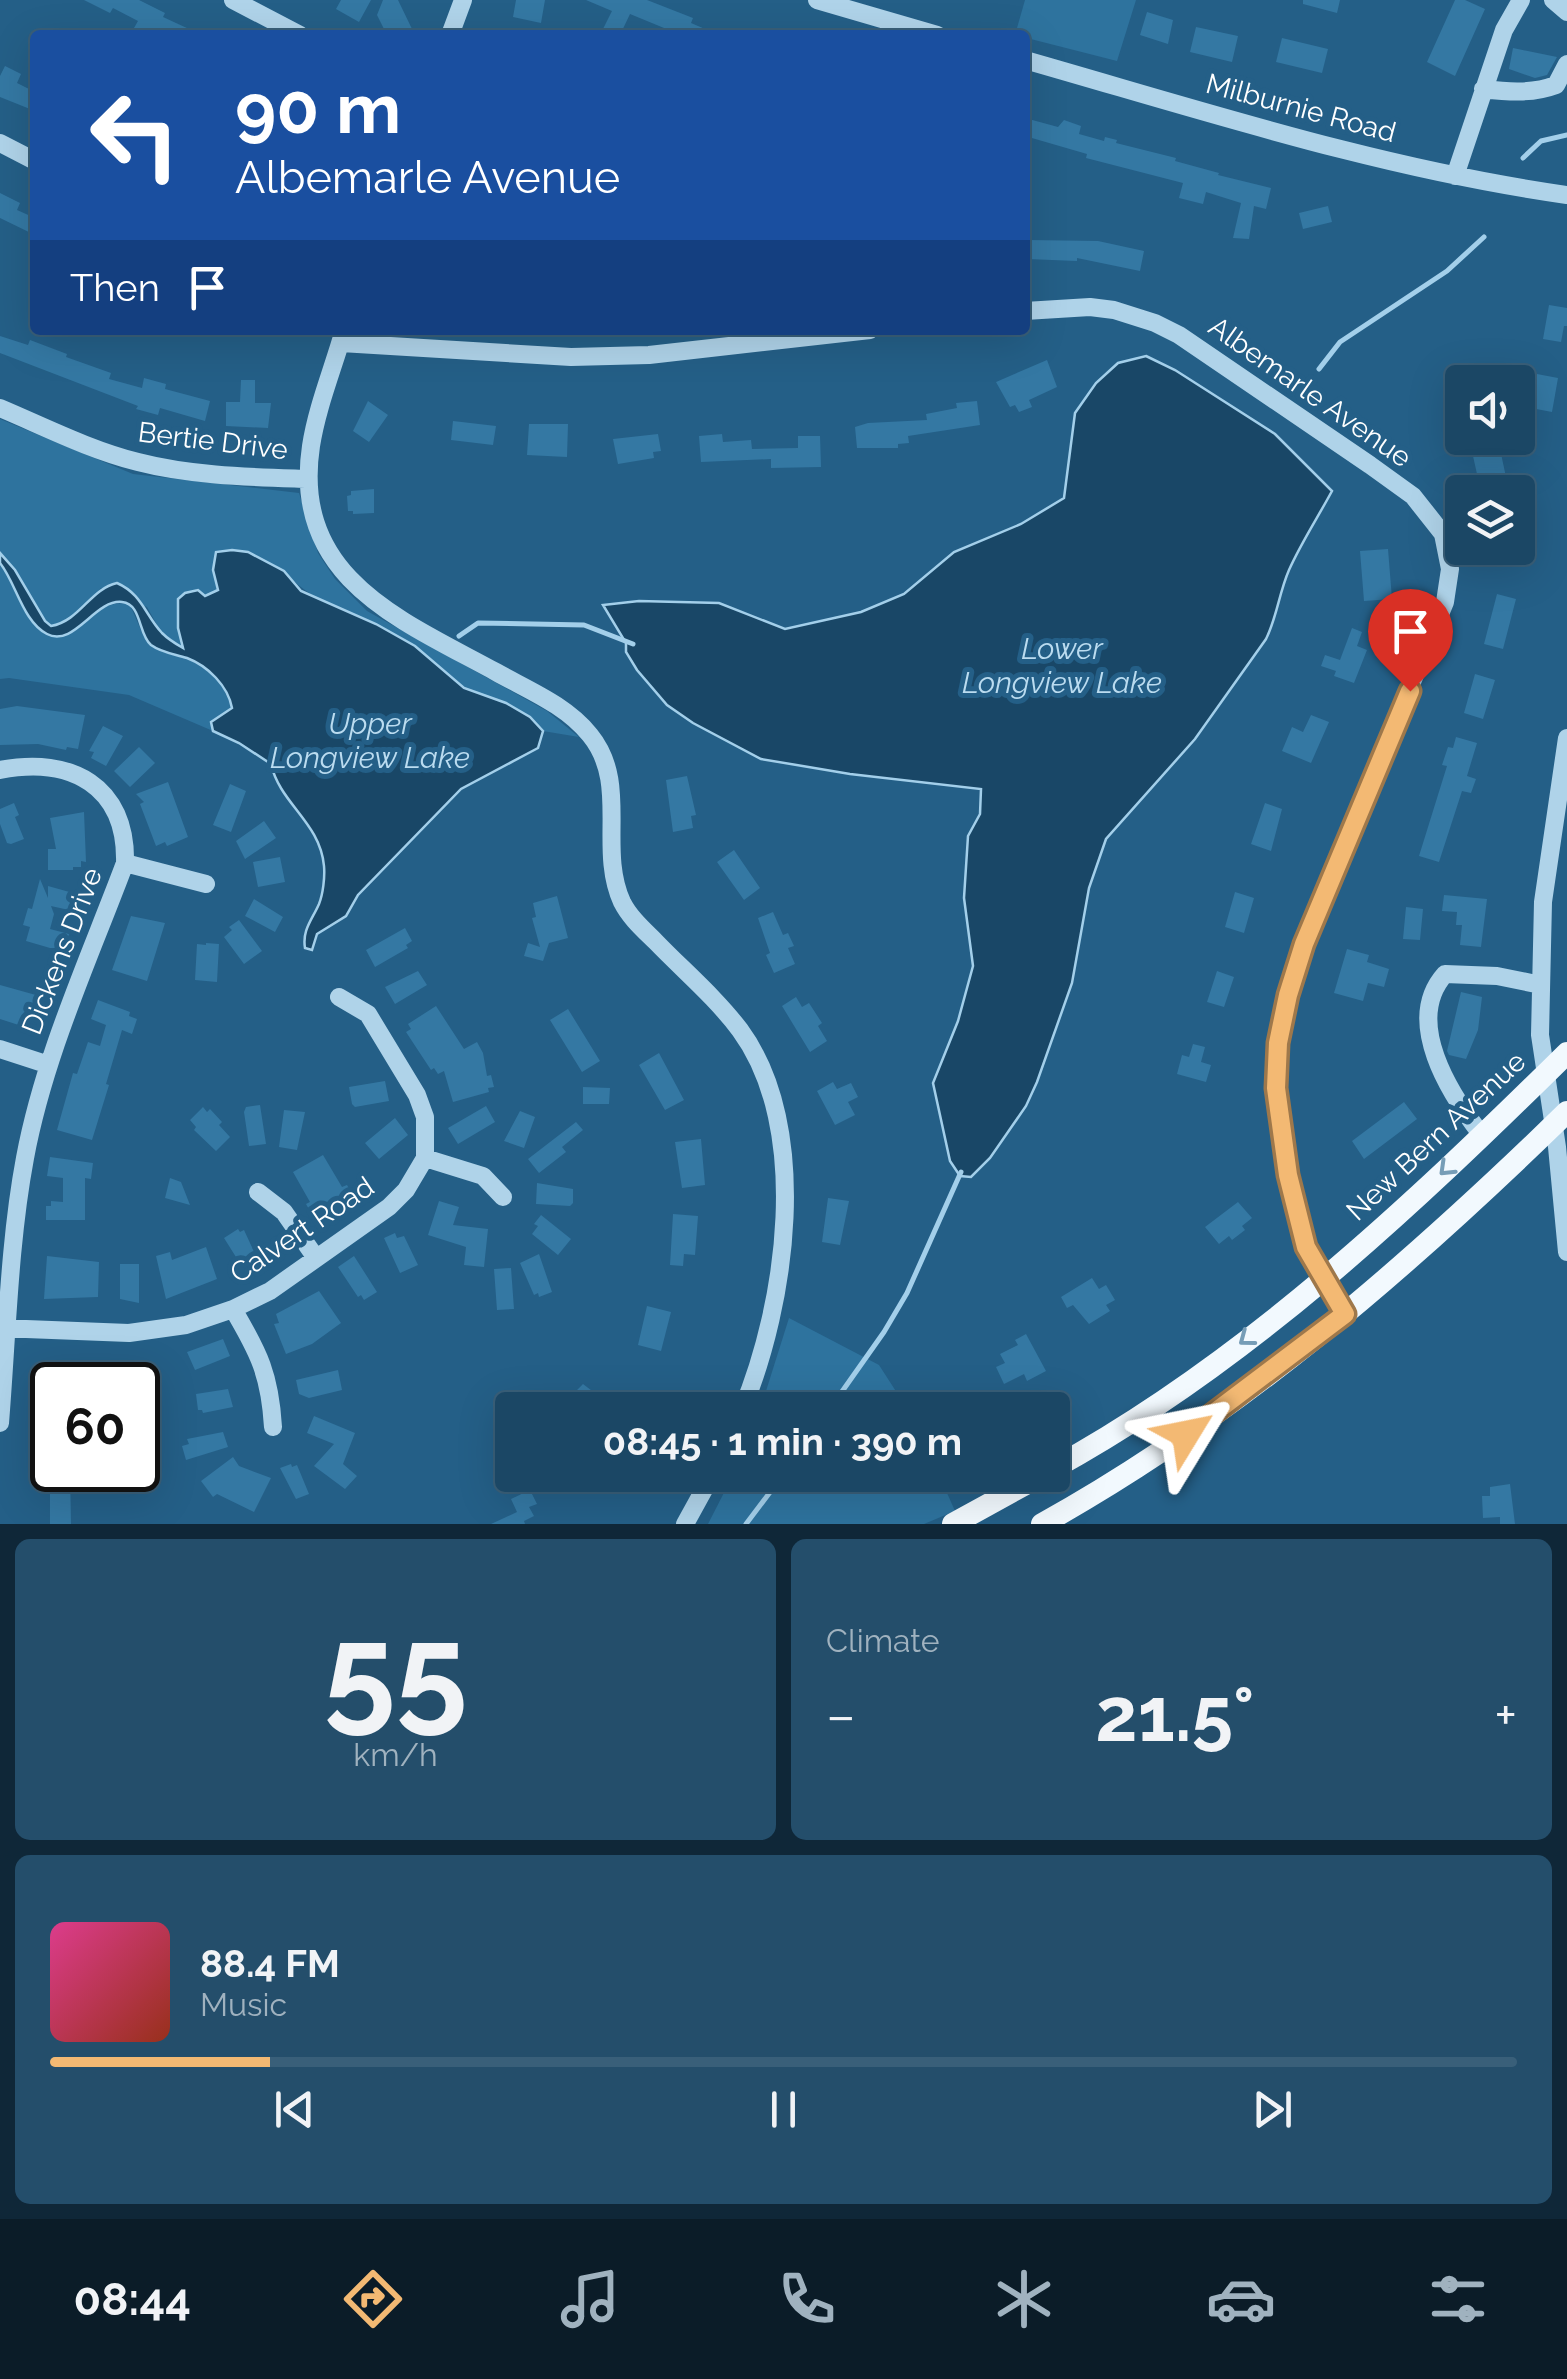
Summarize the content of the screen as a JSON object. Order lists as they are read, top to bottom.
{
  "streets": {
    "main road": ["New Bern Avenue"],
    "street": [
      "Milburnie Road",
      "Albemarle Avenue",
      "Bertie Drive",
      "Dickens Drive",
      "Calvert Road"
    ]
  },
  "crossings": [
    ["Albemarle Avenue", "New Bern Avenue"],
    ["Dickens Drive", "Calvert Road"]
  ],
  "water": ["Lower Longview Lake", "Upper Longview Lake"],
  "page": {
    "turn": ["90 m", "Albemarle Avenue"],
    "then": "Then",
    "limit": "60",
    "trip": "08:45 · 1 min · 390 m",
    "tile": [
      ["55", "km/h"],
      "Climate"
    ],
    "heat": ["−", "21.5°", "+"],
    "song": ["88.4 FM", "Music"],
    "tabs": "08:44"
  }
}
